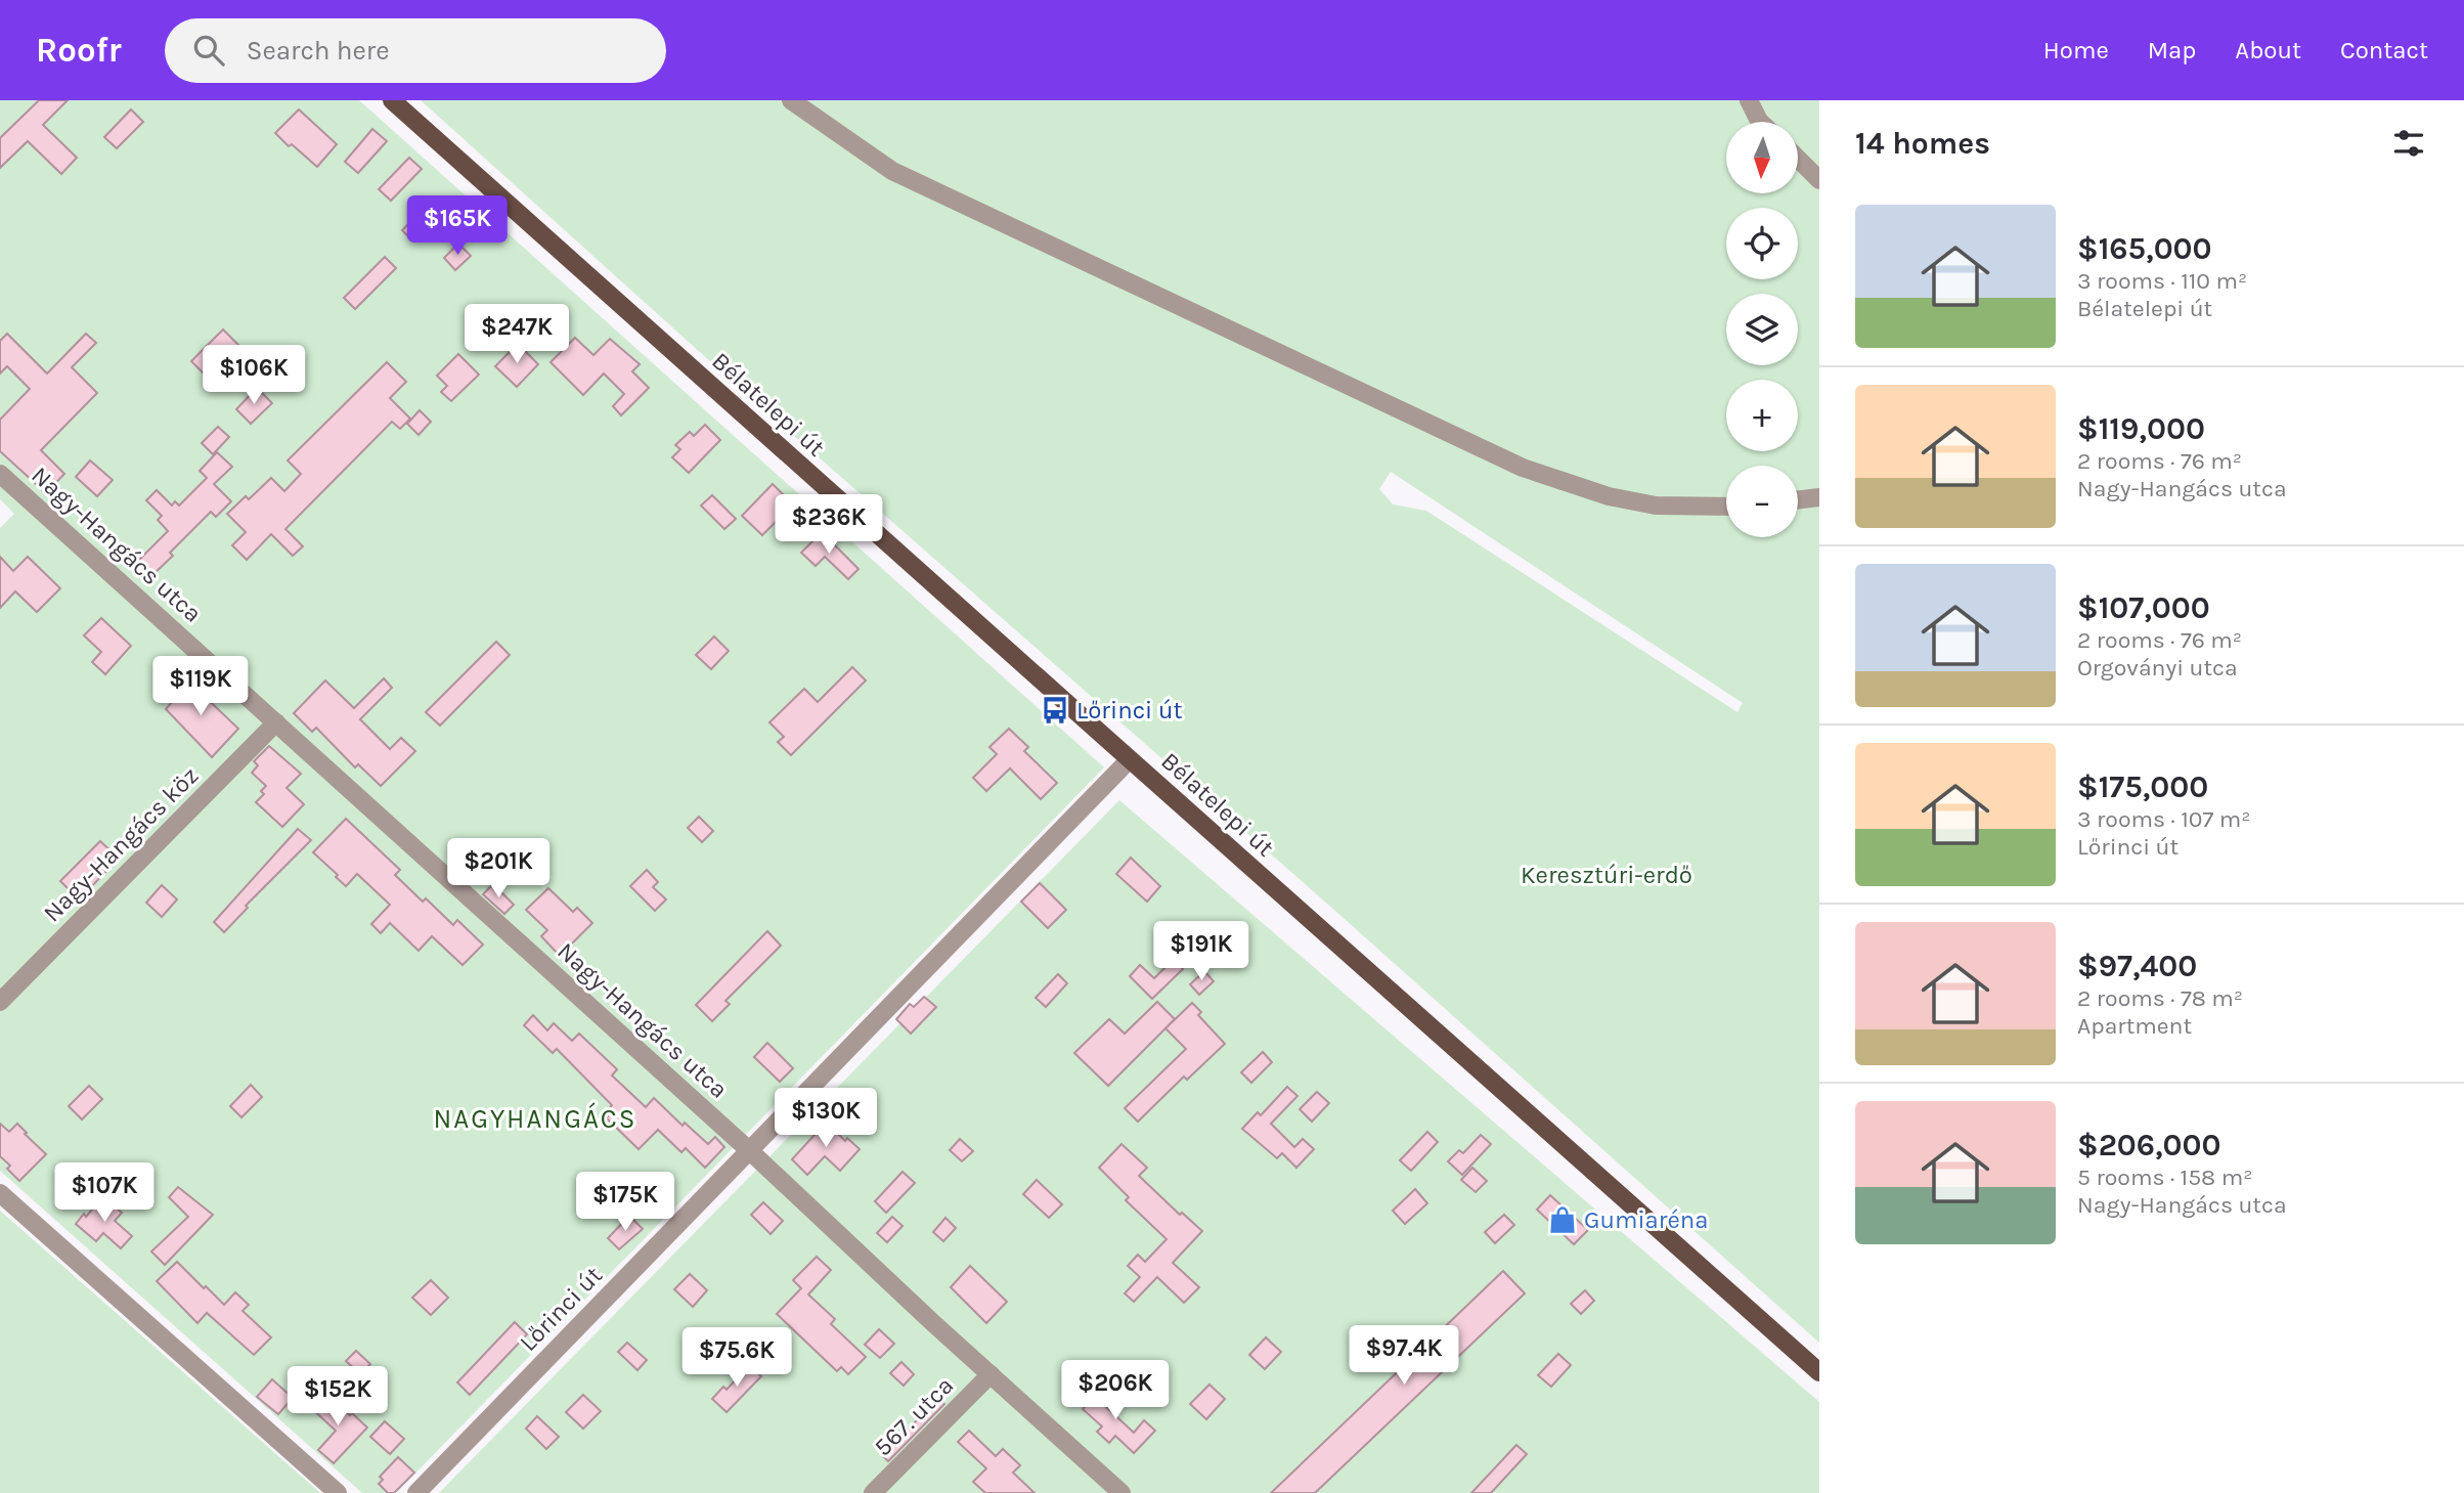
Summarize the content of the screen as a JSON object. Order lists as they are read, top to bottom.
{
  "streets": {
    "main road": ["Bélatelepi út"],
    "street": [
      "Nagy-Hangács utca",
      "Nagy-Hangács köz",
      "Lőrinci út",
      "567. utca"
    ]
  },
  "crossings": [
    ["Bélatelepi út", "Lőrinci út"],
    ["Nagy-Hangács utca", "Nagy-Hangács köz"],
    ["Nagy-Hangács utca", "Lőrinci út"],
    ["Nagy-Hangács utca", "567. utca"]
  ],
  "districts": ["NAGYHANGÁCS"],
  "parks": ["Keresztúri-erdő"],
  "places": {
    "bus stop": ["Lőrinci út"],
    "shop": ["Gumiaréna"]
  },
  "north": "bottom",
  "page": {
    "header": "Roofr",
    "search": "Search here",
    "nav": [
      "Home",
      "Map",
      "About",
      "Contact"
    ],
    "heading": "14 homes",
    "map_buttons": ["+", "−"],
    "list": [
      {
        "name": "$165,000",
        "note": "3 rooms · 110 m² · Bélatelepi út"
      },
      {
        "name": "$119,000",
        "note": "2 rooms · 76 m² · Nagy-Hangács utca"
      },
      {
        "name": "$107,000",
        "note": "2 rooms · 76 m² · Orgoványi utca"
      },
      {
        "name": "$175,000",
        "note": "3 rooms · 107 m² · Lőrinci út"
      },
      {
        "name": "$97,400",
        "note": "2 rooms · 78 m² · Apartment"
      },
      {
        "name": "$206,000",
        "note": "5 rooms · 158 m² · Nagy-Hangács utca"
      }
    ],
    "price": [
      "$165K",
      "$247K",
      "$106K",
      "$236K",
      "$119K",
      "$201K",
      "$191K",
      "$130K",
      "$107K",
      "$175K",
      "$97.4K",
      "$75.6K",
      "$206K",
      "$152K"
    ]
  }
}
